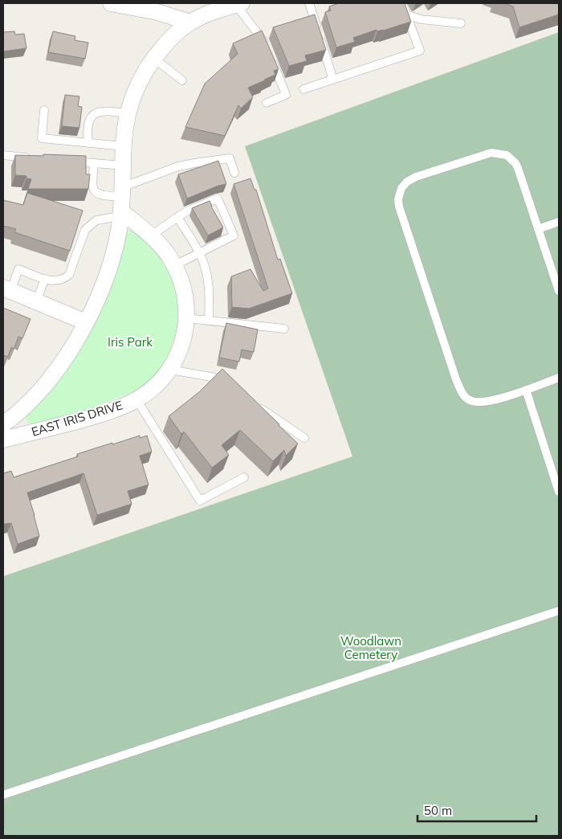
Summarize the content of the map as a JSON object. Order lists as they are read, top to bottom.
{
  "streets": {
    "street": ["EAST IRIS DRIVE"]
  },
  "parks": ["Iris Park", "Woodlawn Cemetery"],
  "scale_bar": "50 m"
}
